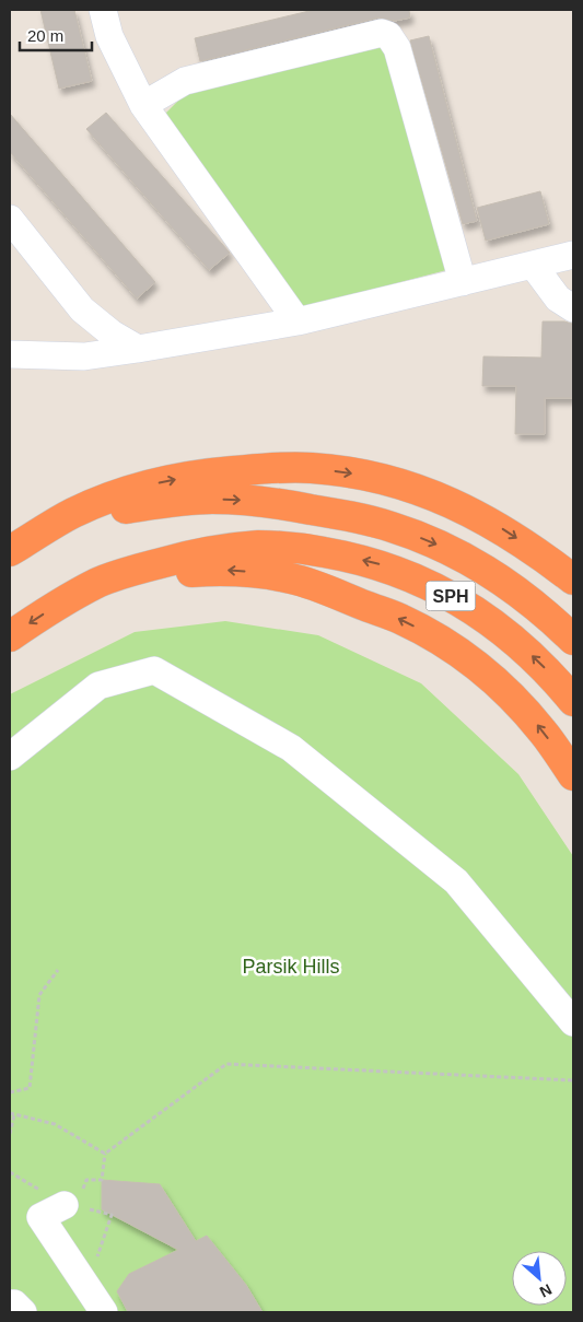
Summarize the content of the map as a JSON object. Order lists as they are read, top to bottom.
{
  "streets": {
    "highway": ["SPH"]
  },
  "parks": ["Parsik Hills"],
  "scale_bar": "20 m",
  "north": "bottom right"
}
